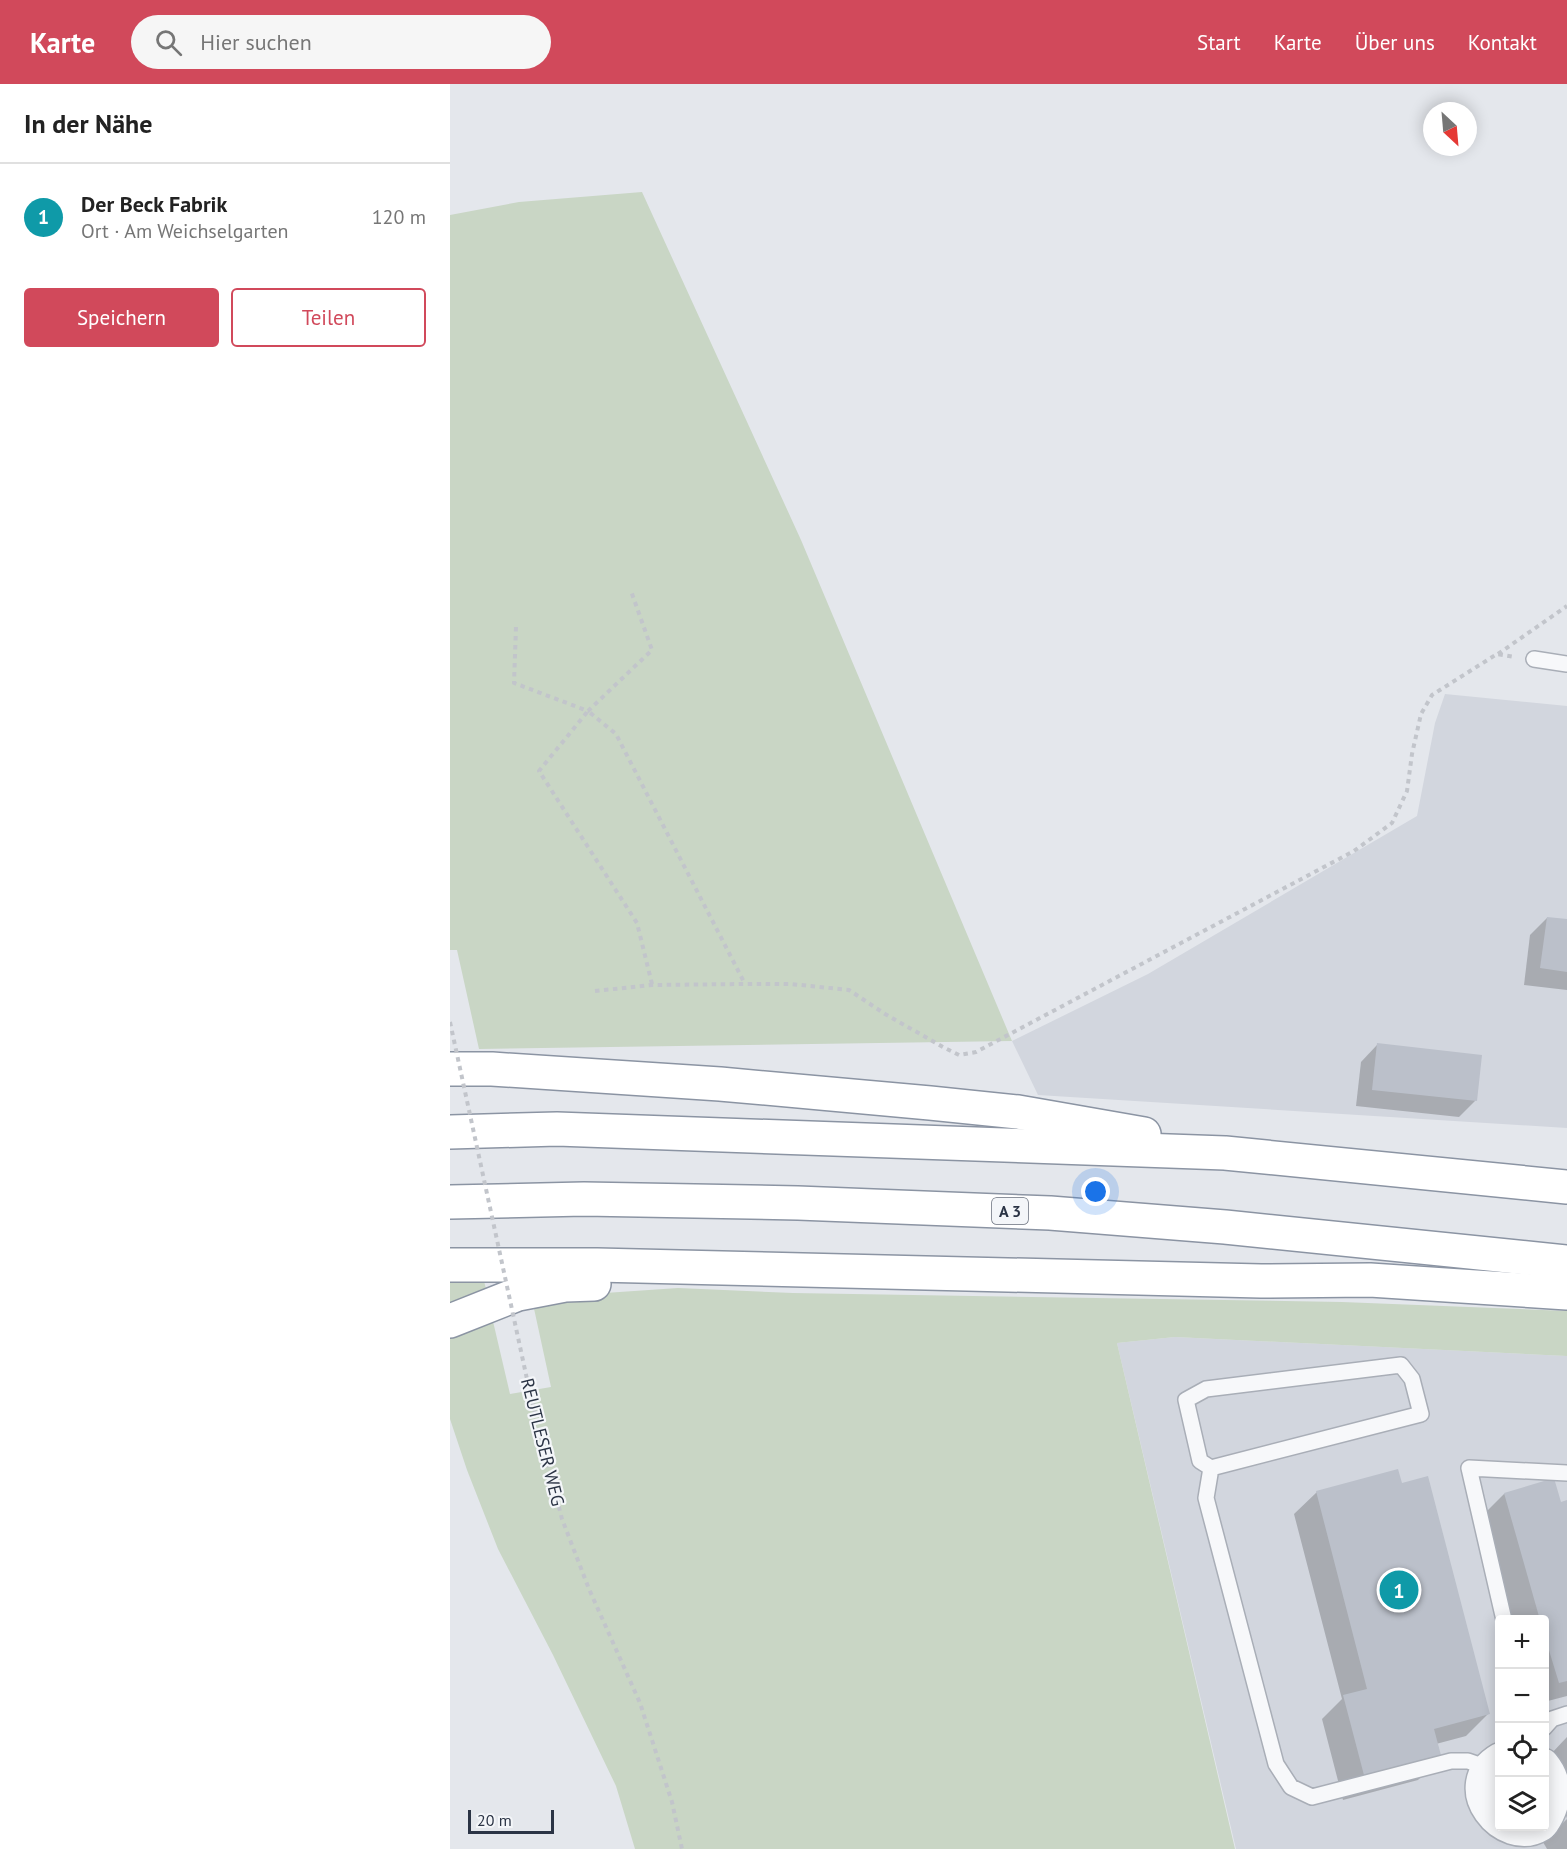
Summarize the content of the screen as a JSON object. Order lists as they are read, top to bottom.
{
  "streets": {
    "highway": ["A 3"],
    "path": ["REUTLESER WEG"]
  },
  "scale_bar": "20 m",
  "north": "bottom right",
  "page": {
    "header": "Karte",
    "search": "Hier suchen",
    "nav": [
      "Start",
      "Karte",
      "Über uns",
      "Kontakt"
    ],
    "heading": "In der Nähe",
    "list": [
      {
        "mark": "1",
        "name": "Der Beck Fabrik",
        "note": "Ort · Am Weichselgarten",
        "value": "120 m"
      }
    ],
    "buttons": ["Speichern", "Teilen"],
    "pins": "1",
    "map_buttons": ["+", "−"],
    "scale": "20 m"
  }
}
